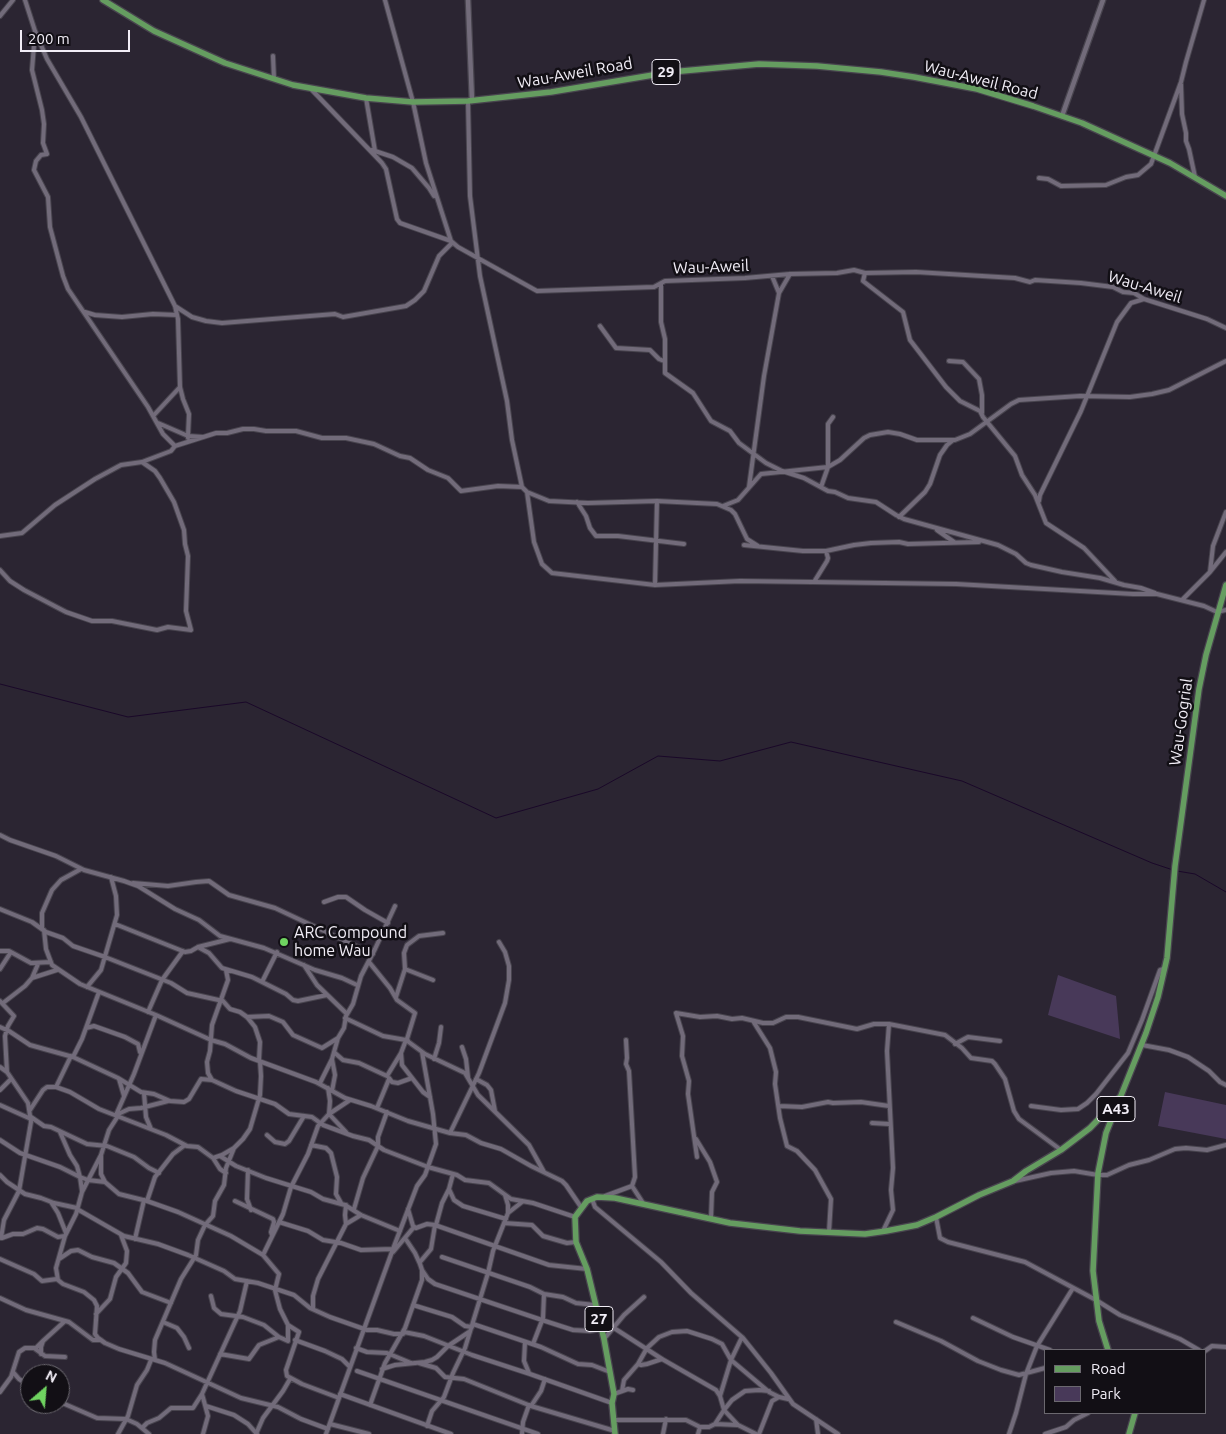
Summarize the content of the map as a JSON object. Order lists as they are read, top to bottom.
{
  "streets": {
    "main road": [
      "29",
      "Wau-Aweil Road",
      "Wau-Gogrial",
      "A43",
      "27"
    ],
    "street": ["Wau-Aweil"]
  },
  "crossings": [
    ["Wau-Gogrial", "A43"]
  ],
  "places": ["ARC Compound home Wau"],
  "legend": ["Road", "Park"],
  "scale_bar": "200 m",
  "north": "top right"
}
